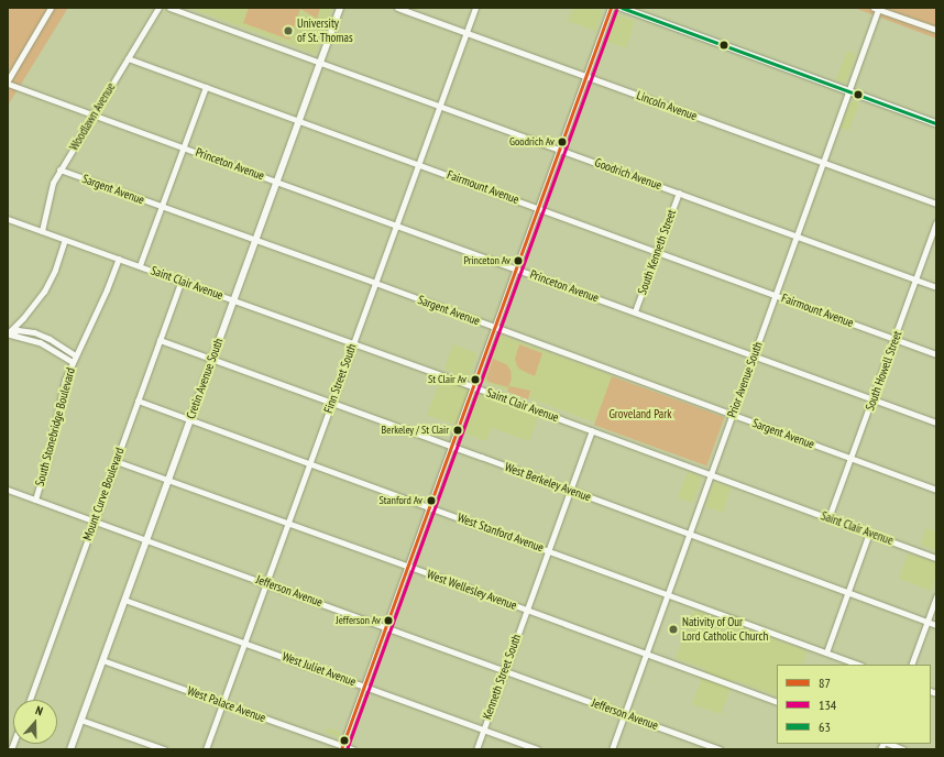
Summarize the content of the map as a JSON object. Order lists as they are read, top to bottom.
{
  "streets": {
    "main road": ["Cretin Avenue South"],
    "street": [
      "Lincoln Avenue",
      "Woodlawn Avenue",
      "Princeton Avenue",
      "Goodrich Avenue",
      "Fairmount Avenue",
      "Sargent Avenue",
      "South Kenneth Street",
      "Saint Clair Avenue",
      "South Howell Street",
      "Finn Street South",
      "Prior Avenue South",
      "South Stonebridge Boulevard",
      "West Berkeley Avenue",
      "Mount Curve Boulevard",
      "West Stanford Avenue",
      "West Wellesley Avenue",
      "Jefferson Avenue",
      "West Juliet Avenue",
      "Kenneth Street South",
      "West Palace Avenue"
    ]
  },
  "crossings": [
    ["Lincoln Avenue", "Finn Street South"],
    ["Lincoln Avenue", "Prior Avenue South"],
    ["Woodlawn Avenue", "Princeton Avenue"],
    ["Woodlawn Avenue", "Fairmount Avenue"],
    ["Woodlawn Avenue", "Sargent Avenue"],
    ["Woodlawn Avenue", "Saint Clair Avenue"],
    ["Princeton Avenue", "South Kenneth Street"],
    ["Princeton Avenue", "South Howell Street"],
    ["Princeton Avenue", "Cretin Avenue South"],
    ["Princeton Avenue", "Finn Street South"],
    ["Princeton Avenue", "Prior Avenue South"],
    ["Goodrich Avenue", "South Kenneth Street"],
    ["Goodrich Avenue", "South Howell Street"],
    ["Goodrich Avenue", "Cretin Avenue South"],
    ["Goodrich Avenue", "Finn Street South"],
    ["Goodrich Avenue", "Prior Avenue South"],
    ["Fairmount Avenue", "South Kenneth Street"],
    ["Fairmount Avenue", "South Howell Street"],
    ["Fairmount Avenue", "Cretin Avenue South"],
    ["Fairmount Avenue", "Finn Street South"],
    ["Fairmount Avenue", "Prior Avenue South"],
    ["Sargent Avenue", "South Howell Street"],
    ["Sargent Avenue", "Cretin Avenue South"],
    ["Sargent Avenue", "Finn Street South"],
    ["Sargent Avenue", "Prior Avenue South"],
    ["Saint Clair Avenue", "South Howell Street"],
    ["Saint Clair Avenue", "Cretin Avenue South"],
    ["Saint Clair Avenue", "Finn Street South"],
    ["Saint Clair Avenue", "Prior Avenue South"],
    ["Saint Clair Avenue", "South Stonebridge Boulevard"],
    ["Saint Clair Avenue", "Mount Curve Boulevard"],
    ["Saint Clair Avenue", "Kenneth Street South"],
    ["Cretin Avenue South", "West Berkeley Avenue"],
    ["Cretin Avenue South", "West Stanford Avenue"],
    ["Cretin Avenue South", "West Wellesley Avenue"],
    ["Cretin Avenue South", "Jefferson Avenue"],
    ["Cretin Avenue South", "West Juliet Avenue"],
    ["Cretin Avenue South", "West Palace Avenue"],
    ["Finn Street South", "West Berkeley Avenue"],
    ["Finn Street South", "West Stanford Avenue"],
    ["Finn Street South", "West Wellesley Avenue"],
    ["Finn Street South", "Jefferson Avenue"],
    ["Finn Street South", "West Juliet Avenue"],
    ["Finn Street South", "West Palace Avenue"],
    ["Prior Avenue South", "West Berkeley Avenue"],
    ["Prior Avenue South", "West Stanford Avenue"],
    ["Prior Avenue South", "West Wellesley Avenue"],
    ["Prior Avenue South", "Jefferson Avenue"],
    ["South Stonebridge Boulevard", "Jefferson Avenue"],
    ["West Berkeley Avenue", "Mount Curve Boulevard"],
    ["West Berkeley Avenue", "Kenneth Street South"],
    ["Mount Curve Boulevard", "West Stanford Avenue"],
    ["Mount Curve Boulevard", "West Wellesley Avenue"],
    ["Mount Curve Boulevard", "Jefferson Avenue"],
    ["West Stanford Avenue", "Kenneth Street South"],
    ["West Wellesley Avenue", "Kenneth Street South"],
    ["Jefferson Avenue", "Kenneth Street South"],
    ["West Juliet Avenue", "Kenneth Street South"]
  ],
  "parks": ["Groveland Park"],
  "places": [
    "University of St. Thomas",
    "Goodrich Av",
    "Princeton Av",
    "St Clair Av",
    "Berkeley / St Clair",
    "Stanford Av",
    "Jefferson Av",
    "Nativity of Our Lord Catholic Church"
  ],
  "lines": ["transit line 87", "transit line 63", "transit line 134"],
  "legend": ["87", "134", "63"],
  "north": "top"
}
